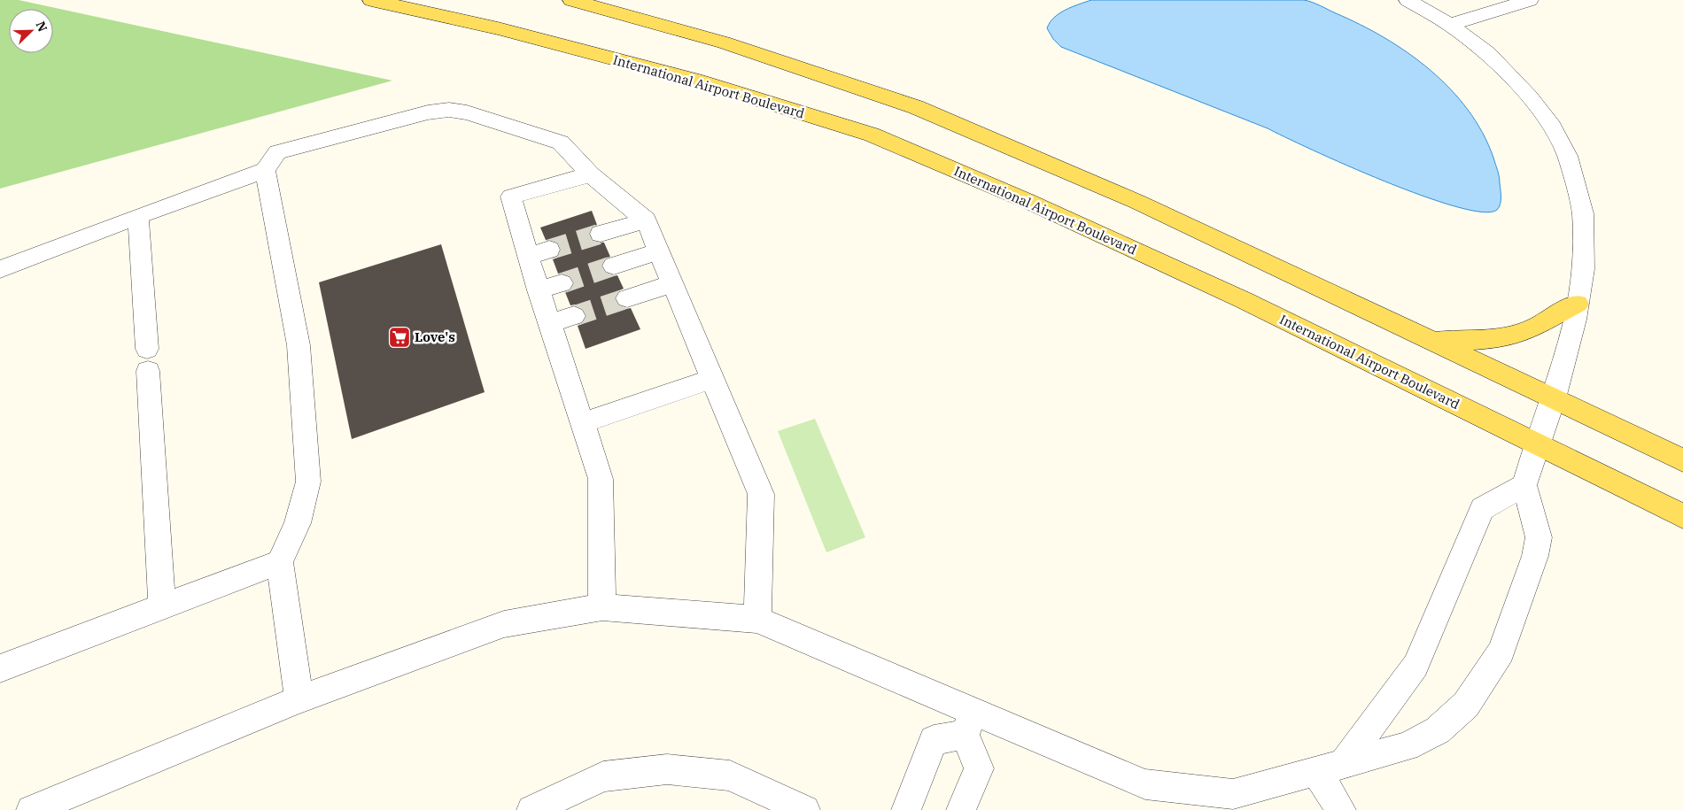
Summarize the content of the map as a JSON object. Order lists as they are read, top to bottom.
{
  "streets": {
    "main road": ["International Airport Boulevard"]
  },
  "places": {
    "supermarket": ["Love's"]
  },
  "north": "top right"
}
